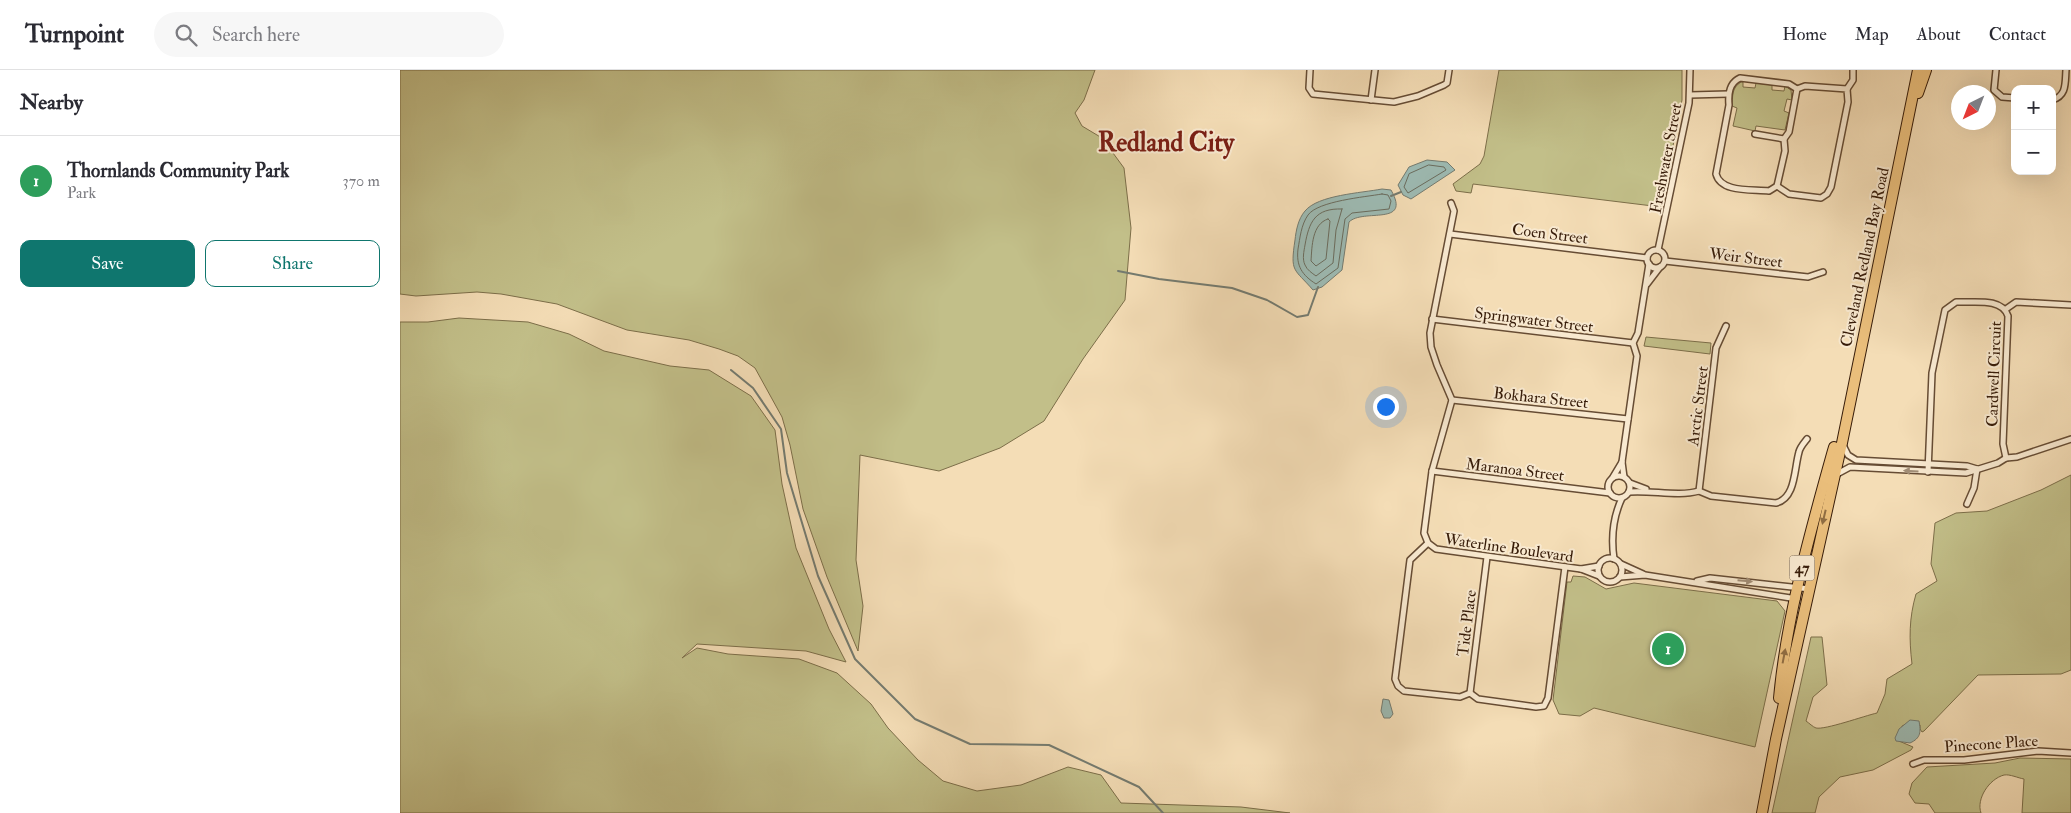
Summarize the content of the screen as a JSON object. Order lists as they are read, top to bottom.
{
  "streets": {
    "highway": ["Cleveland Redland Bay Road", "47"],
    "street": [
      "Freshwater Street",
      "Coen Street",
      "Weir Street",
      "Springwater Street",
      "Cardwell Circuit",
      "Bokhara Street",
      "Arctic Street",
      "Maranoa Street",
      "Waterline Boulevard",
      "Tide Place",
      "Pinecone Place"
    ]
  },
  "crossings": [
    ["Freshwater Street", "Coen Street"],
    ["Freshwater Street", "Weir Street"],
    ["Coen Street", "Weir Street"],
    ["Bokhara Street", "Waterline Boulevard"],
    ["Maranoa Street", "Waterline Boulevard"],
    ["Waterline Boulevard", "Tide Place"]
  ],
  "districts": ["Redland City"],
  "north": "bottom left",
  "page": {
    "header": "Turnpoint",
    "search": "Search here",
    "nav": [
      "Home",
      "Map",
      "About",
      "Contact"
    ],
    "heading": "Nearby",
    "map_buttons": ["+", "−"],
    "list": [
      {
        "mark": "1",
        "name": "Thornlands Community Park",
        "note": "Park",
        "value": "370 m"
      }
    ],
    "buttons": ["Save", "Share"],
    "pins": "1"
  }
}
